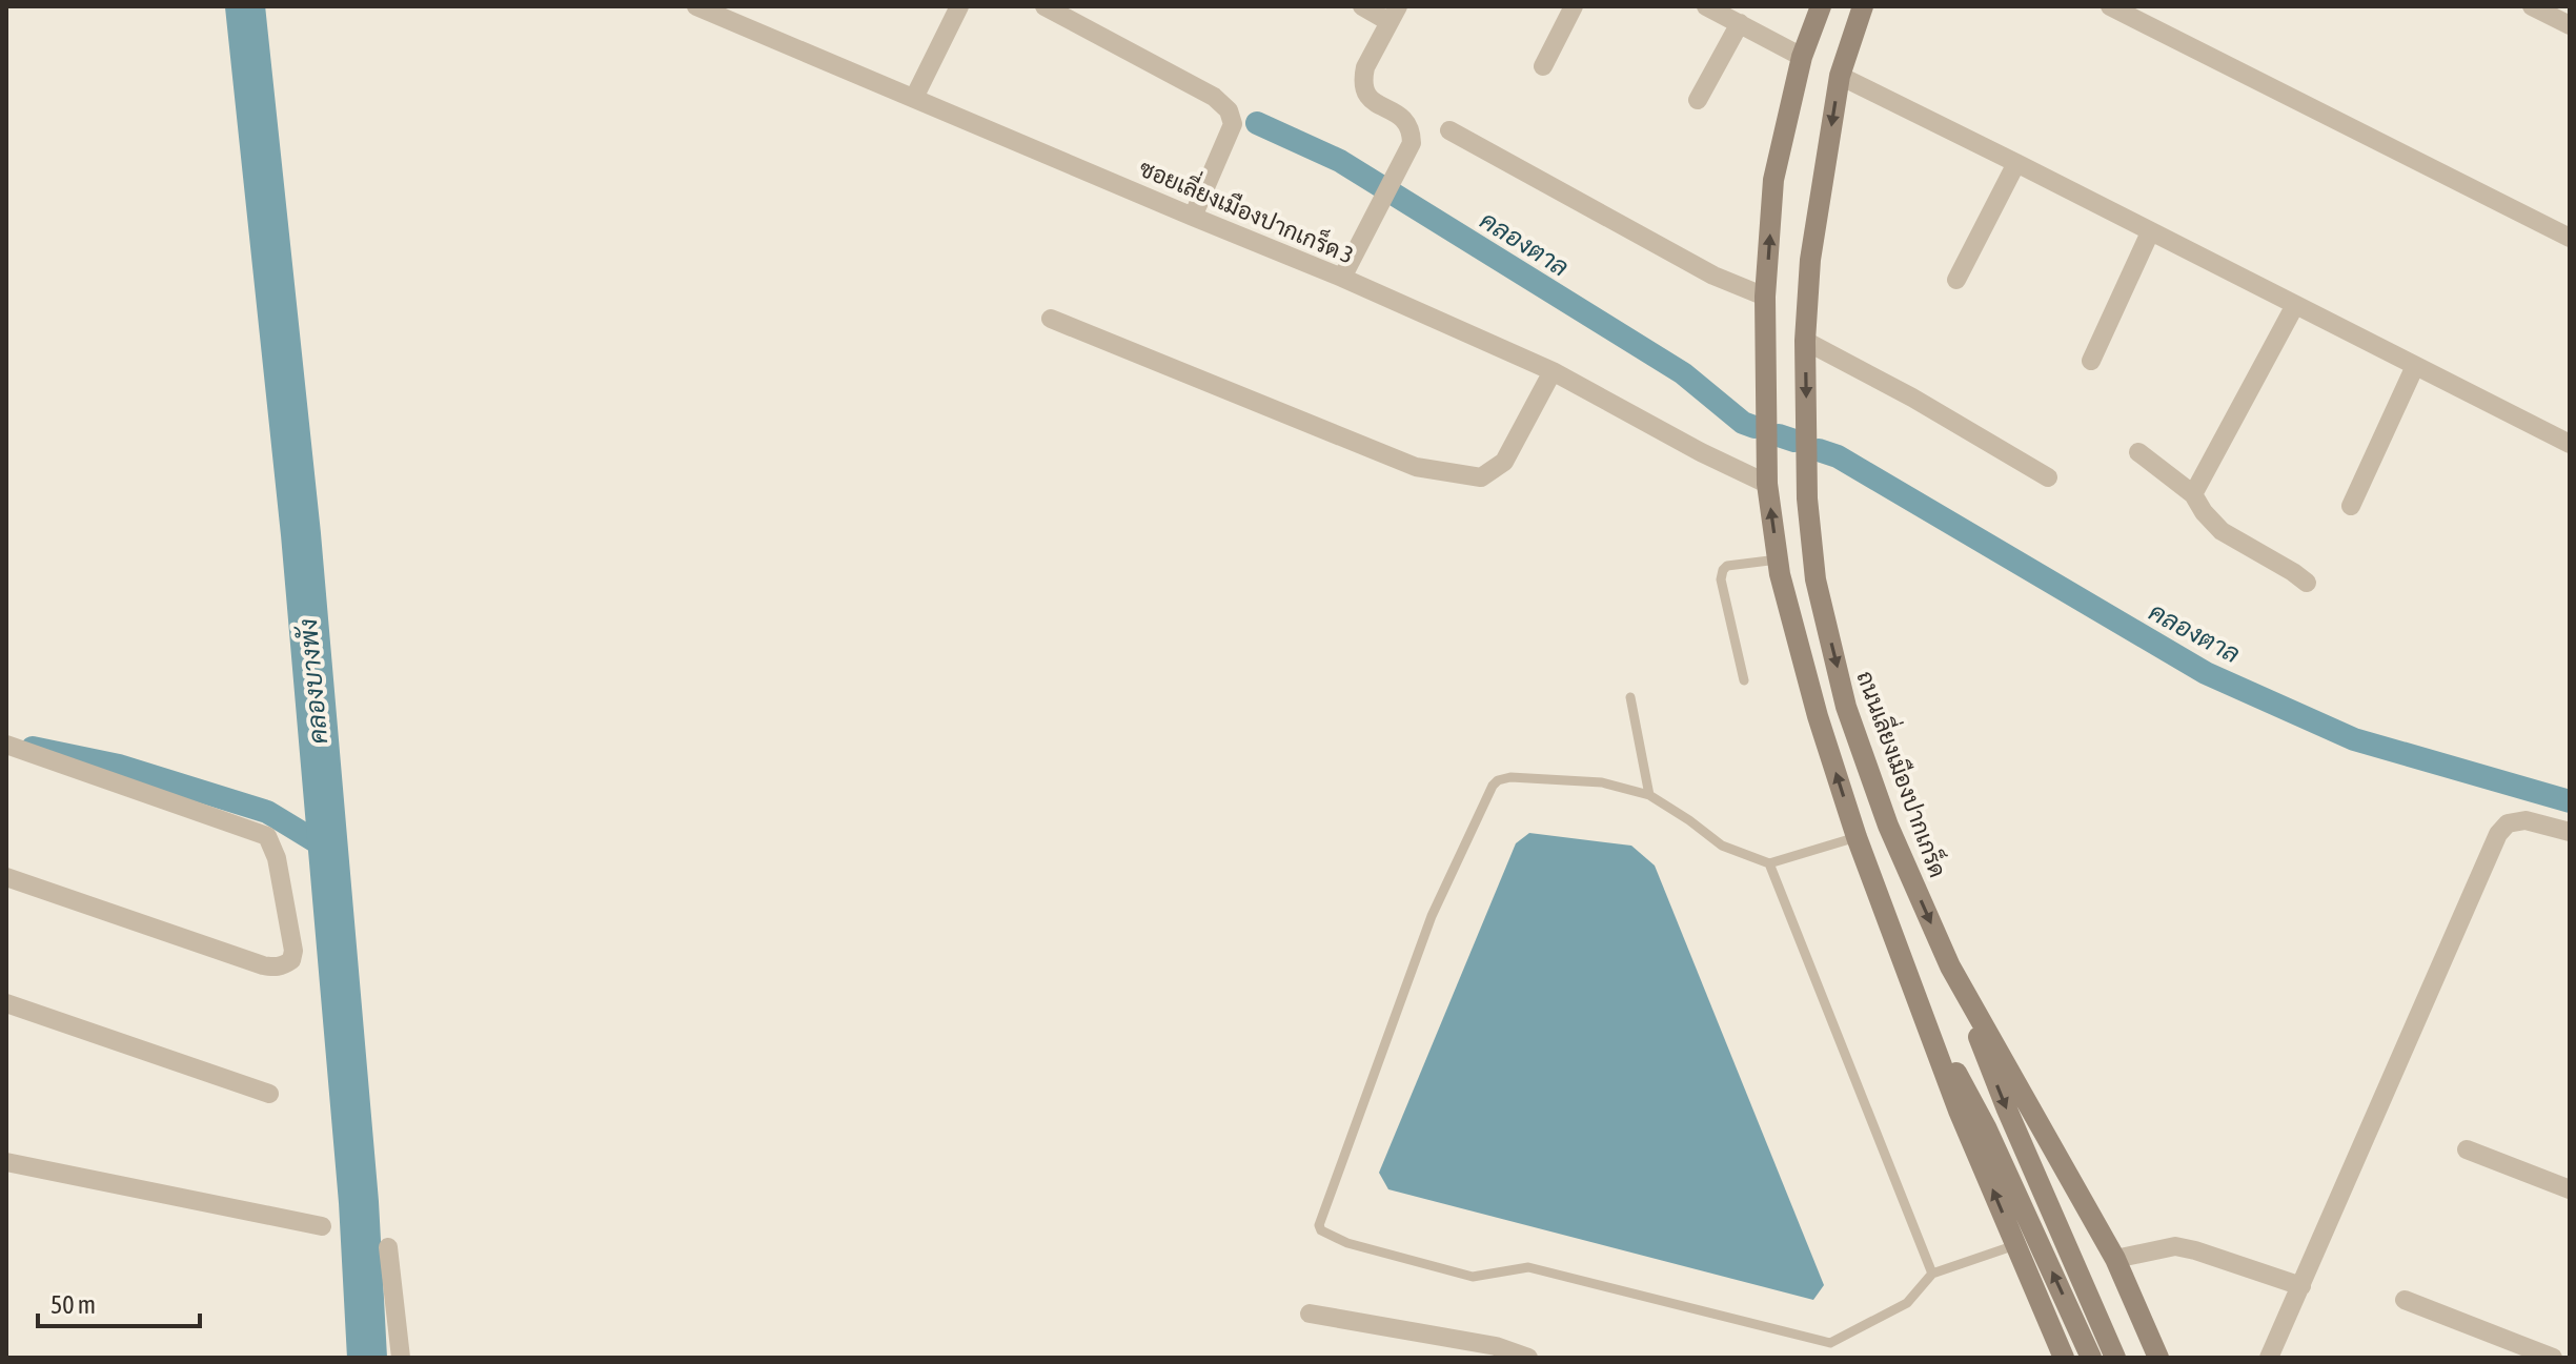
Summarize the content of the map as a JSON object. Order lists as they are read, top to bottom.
{
  "streets": {
    "main road": ["ถนนเลี่ยงเมืองปากเกร็ด"],
    "street": ["ซอยเลี่ยงเมืองปากเกร็ด 3"]
  },
  "water": ["คลองตาล", "คลองบางพัง"],
  "scale_bar": "50 m"
}
